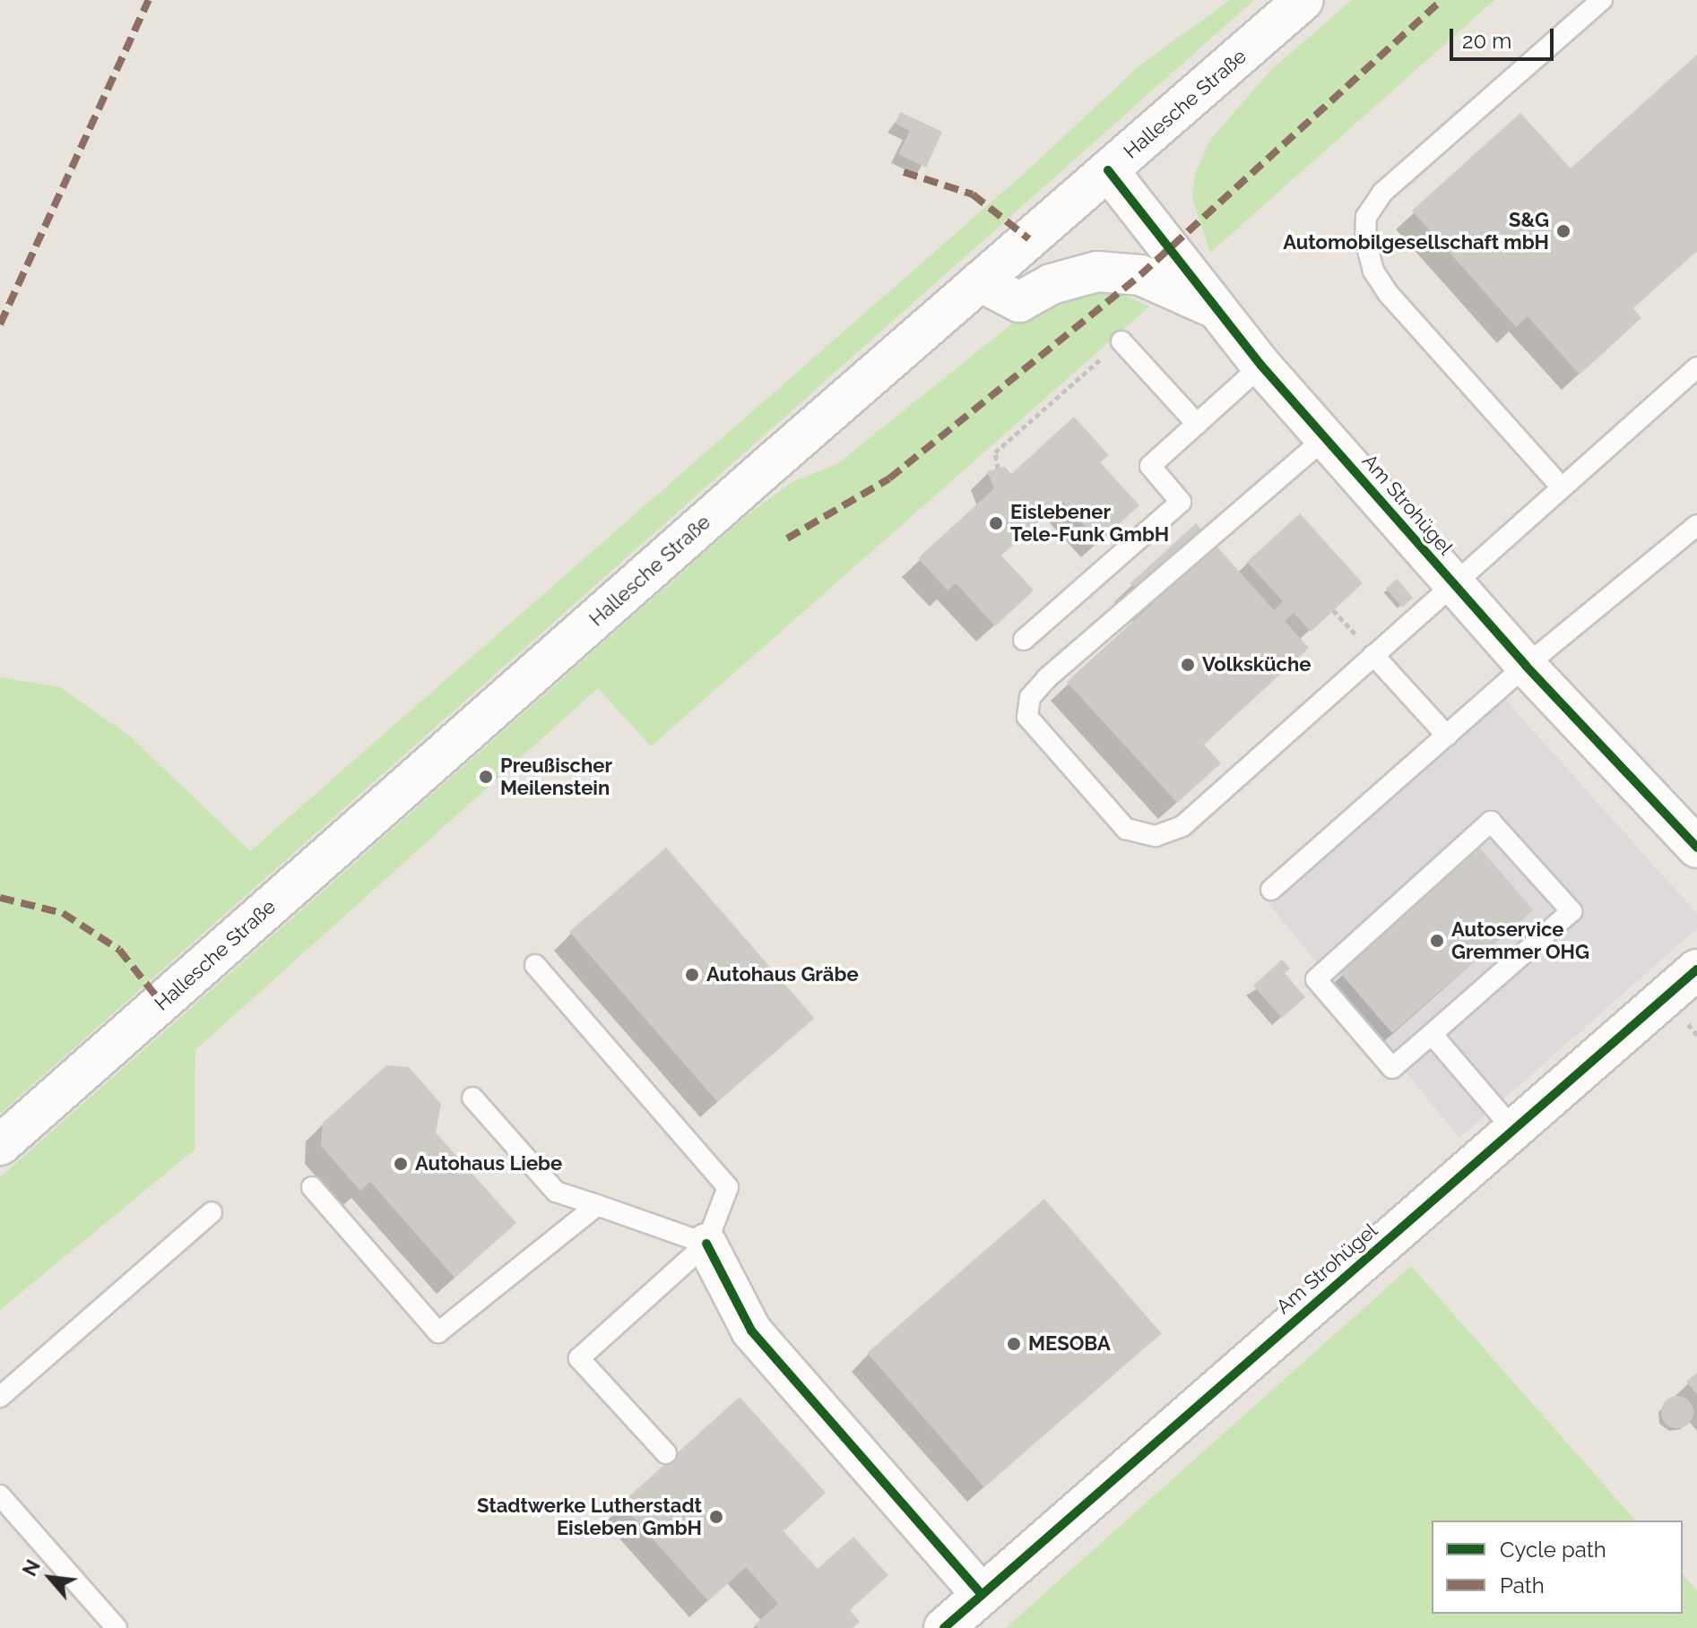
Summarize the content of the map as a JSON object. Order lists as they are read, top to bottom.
{
  "streets": {
    "street": ["Hallesche Straße", "Am Strohügel"]
  },
  "crossings": [
    ["Hallesche Straße", "Am Strohügel"]
  ],
  "places": [
    "S&G Automobilgesellschaft mbH",
    "Eislebener Tele-Funk GmbH",
    "Volksküche",
    "Preußischer Meilenstein",
    "Autoservice Gremmer OHG",
    "Autohaus Gräbe",
    "Autohaus Liebe",
    "MESOBA",
    "Stadtwerke Lutherstadt Eisleben GmbH"
  ],
  "legend": ["Cycle path", "Path"],
  "scale_bar": "20 m",
  "north": "top left"
}
